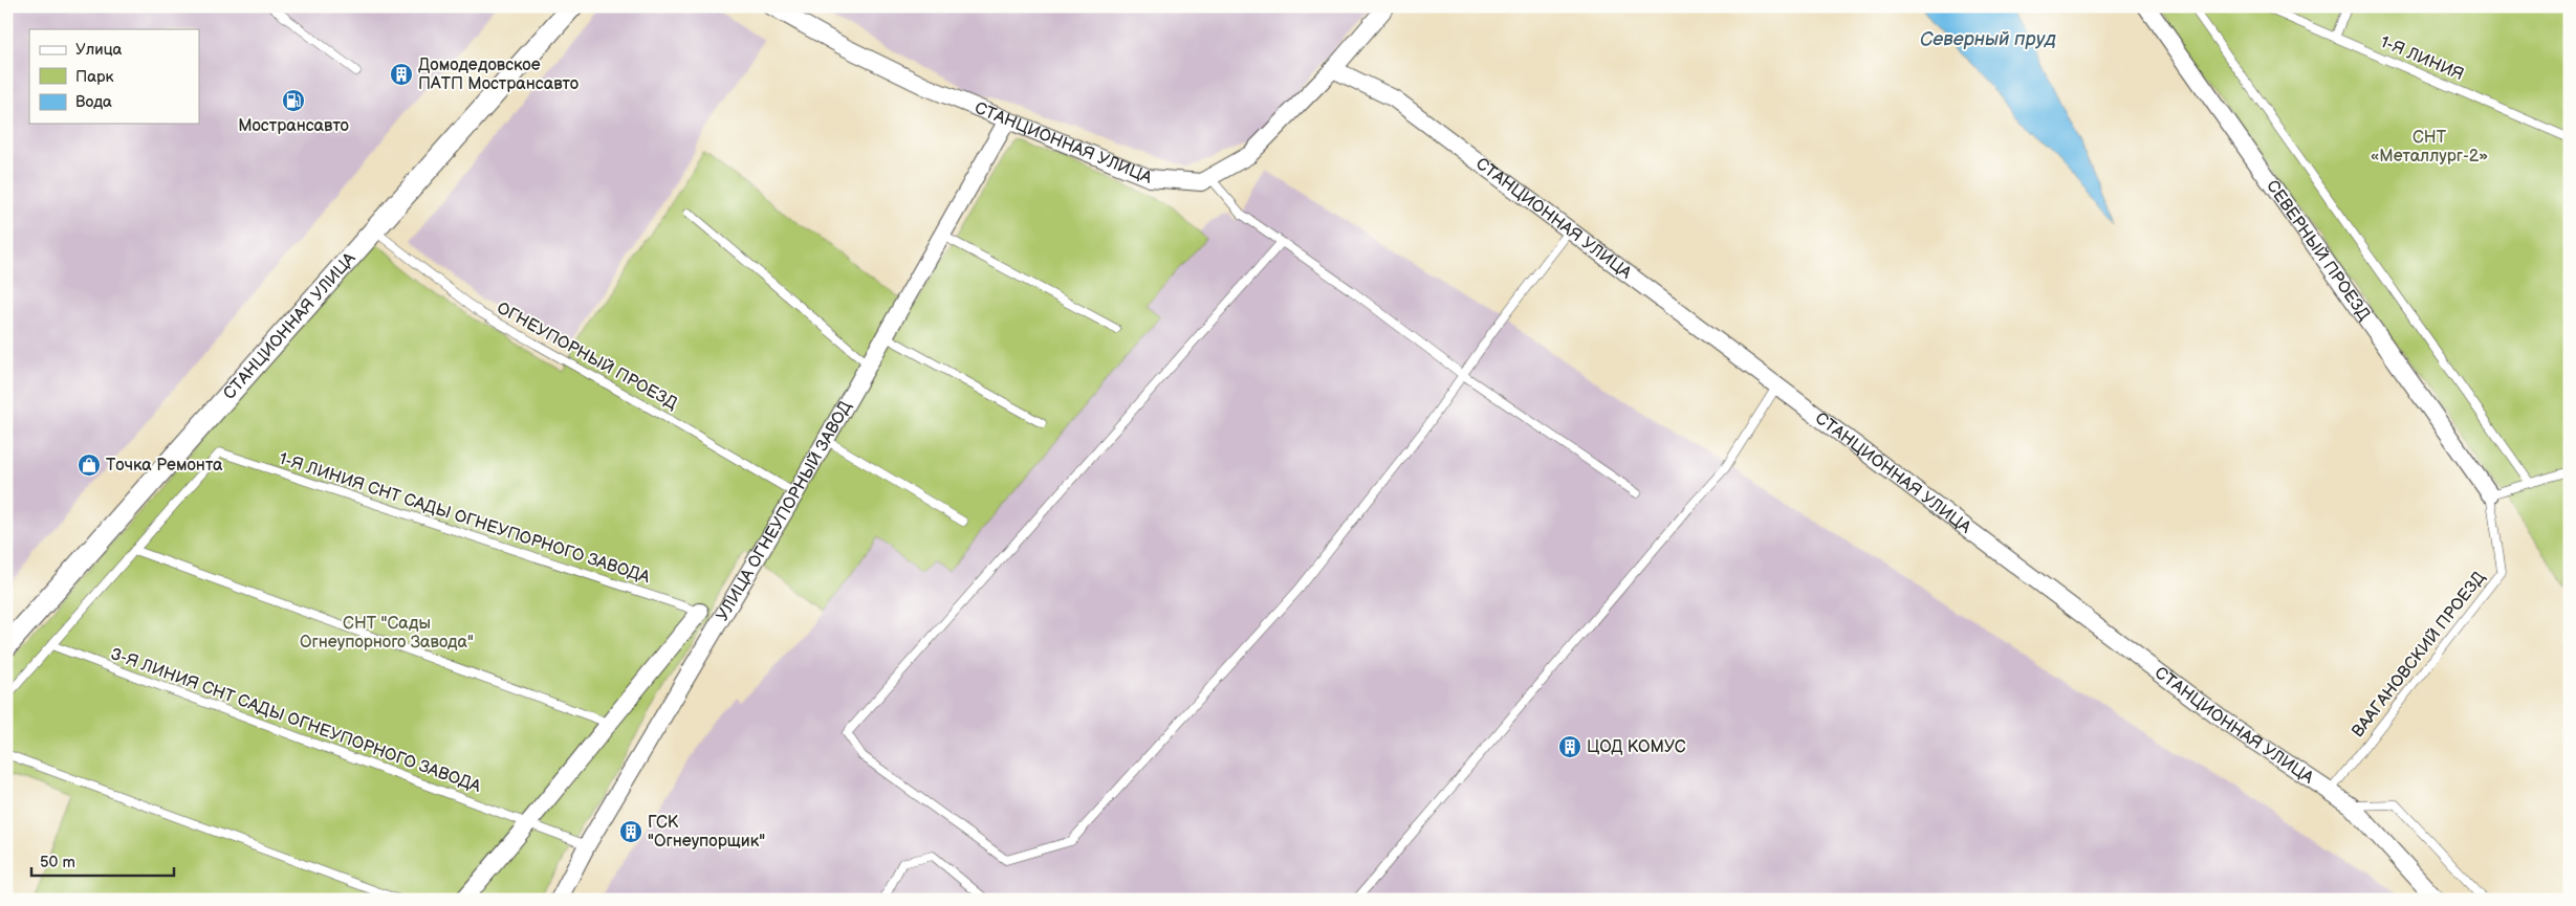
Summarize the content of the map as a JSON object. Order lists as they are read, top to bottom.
{
  "streets": {
    "street": ["СТАНЦИОННАЯ УЛИЦА", "СЕВЕРНЫЙ ПРОЕЗД", "УЛИЦА ОГНЕУПОРНЫЙ ЗАВОД"],
    "lane": [
      "1-Я ЛИНИЯ",
      "ОГНЕУПОРНЫЙ ПРОЕЗД",
      "1-Я ЛИНИЯ СНТ САДЫ ОГНЕУПОРНОГО ЗАВОДА",
      "ВААГАНОВСКИЙ ПРОЕЗД",
      "3-Я ЛИНИЯ СНТ САДЫ ОГНЕУПОРНОГО ЗАВОДА"
    ]
  },
  "crossings": [
    ["СТАНЦИОННАЯ УЛИЦА", "ОГНЕУПОРНЫЙ ПРОЕЗД"],
    ["СТАНЦИОННАЯ УЛИЦА", "УЛИЦА ОГНЕУПОРНЫЙ ЗАВОД"],
    ["СТАНЦИОННАЯ УЛИЦА", "ВААГАНОВСКИЙ ПРОЕЗД"],
    ["СЕВЕРНЫЙ ПРОЕЗД", "ВААГАНОВСКИЙ ПРОЕЗД"],
    ["ОГНЕУПОРНЫЙ ПРОЕЗД", "УЛИЦА ОГНЕУПОРНЫЙ ЗАВОД"],
    ["УЛИЦА ОГНЕУПОРНЫЙ ЗАВОД", "3-Я ЛИНИЯ СНТ САДЫ ОГНЕУПОРНОГО ЗАВОДА"]
  ],
  "water": ["Северный пруд"],
  "parks": ["СНТ «Металлург-2»", "СНТ \"Сады Огнеупорного Завода\""],
  "places": {
    "building": ["Домодедовское ПАТП Мострансавто", "ЦОД КОМУС", "ГСК \"Огнеупорщик\""],
    "fuel station": ["Мострансавто"],
    "shop": ["Точка Ремонта"]
  },
  "legend": ["Улица", "Парк", "Вода"],
  "scale_bar": "50 m"
}
